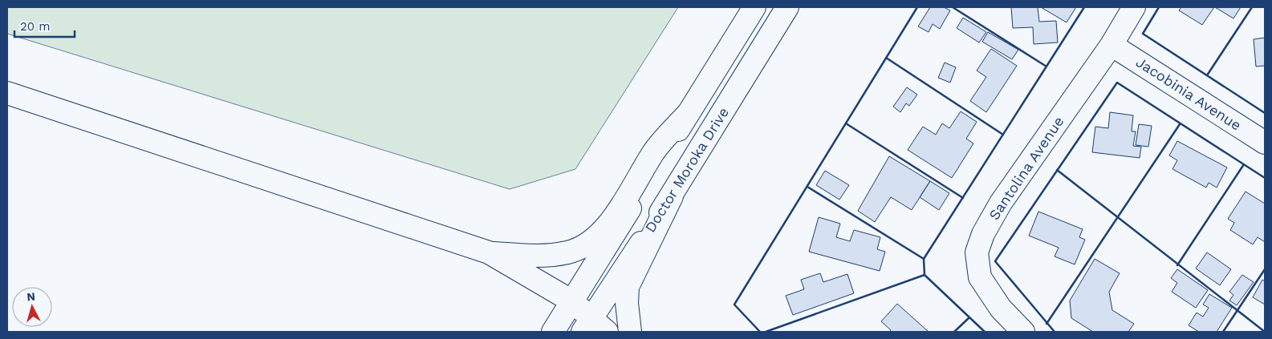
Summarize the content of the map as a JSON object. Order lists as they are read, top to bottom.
{
  "streets": {
    "main road": ["Jacobinia Avenue", "Santolina Avenue", "Doctor Moroka Drive"]
  },
  "crossings": [
    ["Jacobinia Avenue", "Santolina Avenue"]
  ],
  "scale_bar": "20 m",
  "north": "top"
}
